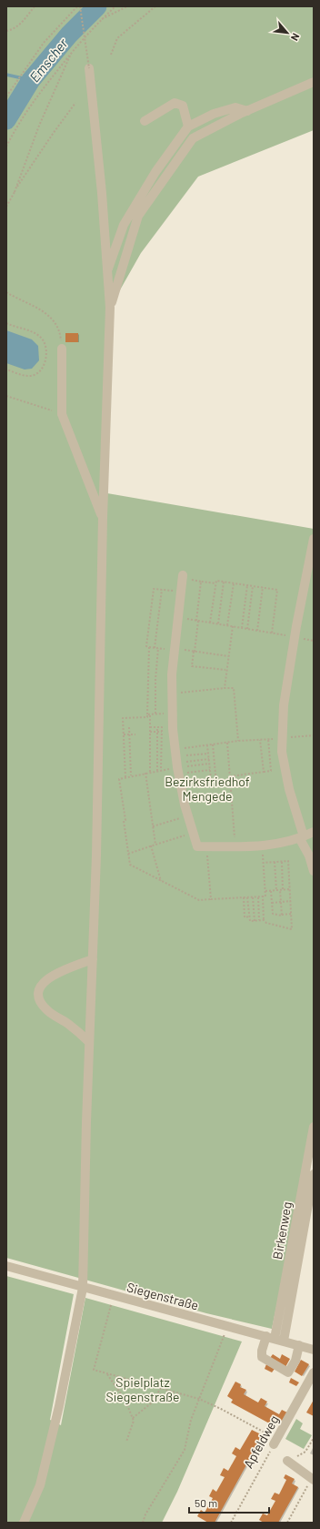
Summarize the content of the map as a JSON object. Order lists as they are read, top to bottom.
{
  "streets": {
    "street": ["Birkenweg", "Siegenstraße", "Apfeldweg"]
  },
  "crossings": [
    ["Birkenweg", "Siegenstraße"]
  ],
  "water": ["Emscher"],
  "parks": ["Bezirksfriedhof Mengede", "Spielplatz Siegenstraße"],
  "scale_bar": "50 m",
  "north": "bottom right"
}
